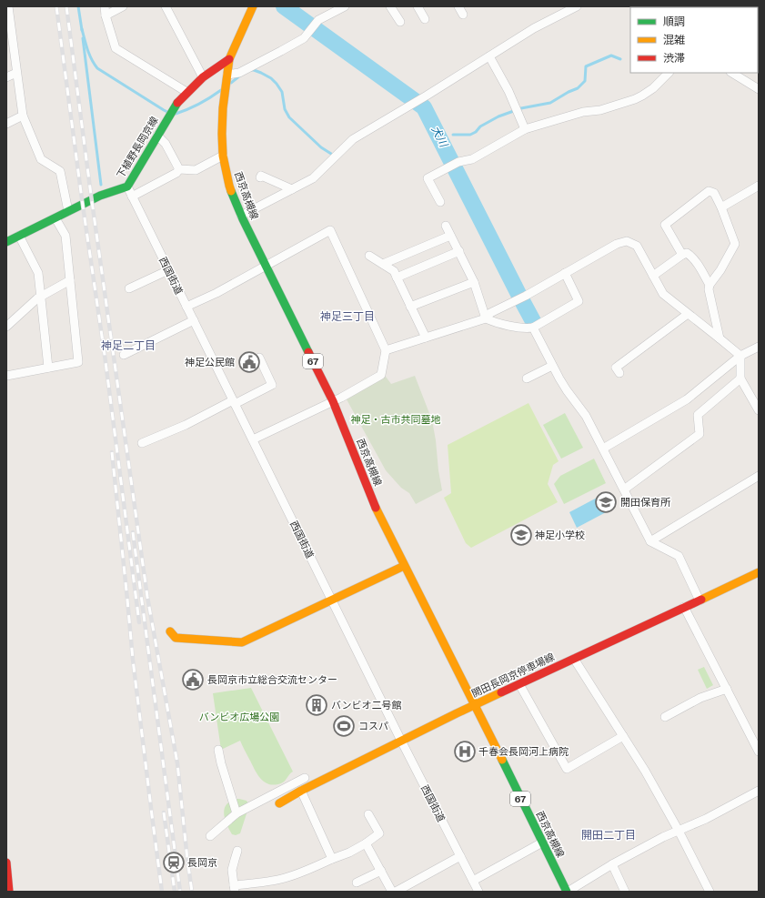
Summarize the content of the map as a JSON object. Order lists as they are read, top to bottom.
{
  "streets": {
    "main road": [
      "下植野長岡京線",
      "西京高槻線",
      "67",
      "開田長岡京停車場線"
    ],
    "street": ["西国街道"]
  },
  "crossings": [
    ["下植野長岡京線", "西京高槻線"],
    ["下植野長岡京線", "西国街道"],
    ["西京高槻線", "開田長岡京停車場線"],
    ["西国街道", "開田長岡京停車場線"]
  ],
  "districts": ["神足三丁目", "神足二丁目", "開田二丁目"],
  "water": ["犬川"],
  "parks": ["神足・古市共同墓地", "バンビオ広場公園"],
  "places": {
    "public building": ["神足公民館", "長岡京市立総合交流センター"],
    "school or university": ["開田保育所", "神足小学校"],
    "building": ["バンビオ二号館"],
    "sports": ["コスパ"],
    "hospital": ["千春会長岡河上病院"],
    "station": ["長岡京"]
  },
  "legend": ["順調", "混雑", "渋滞"]
}
